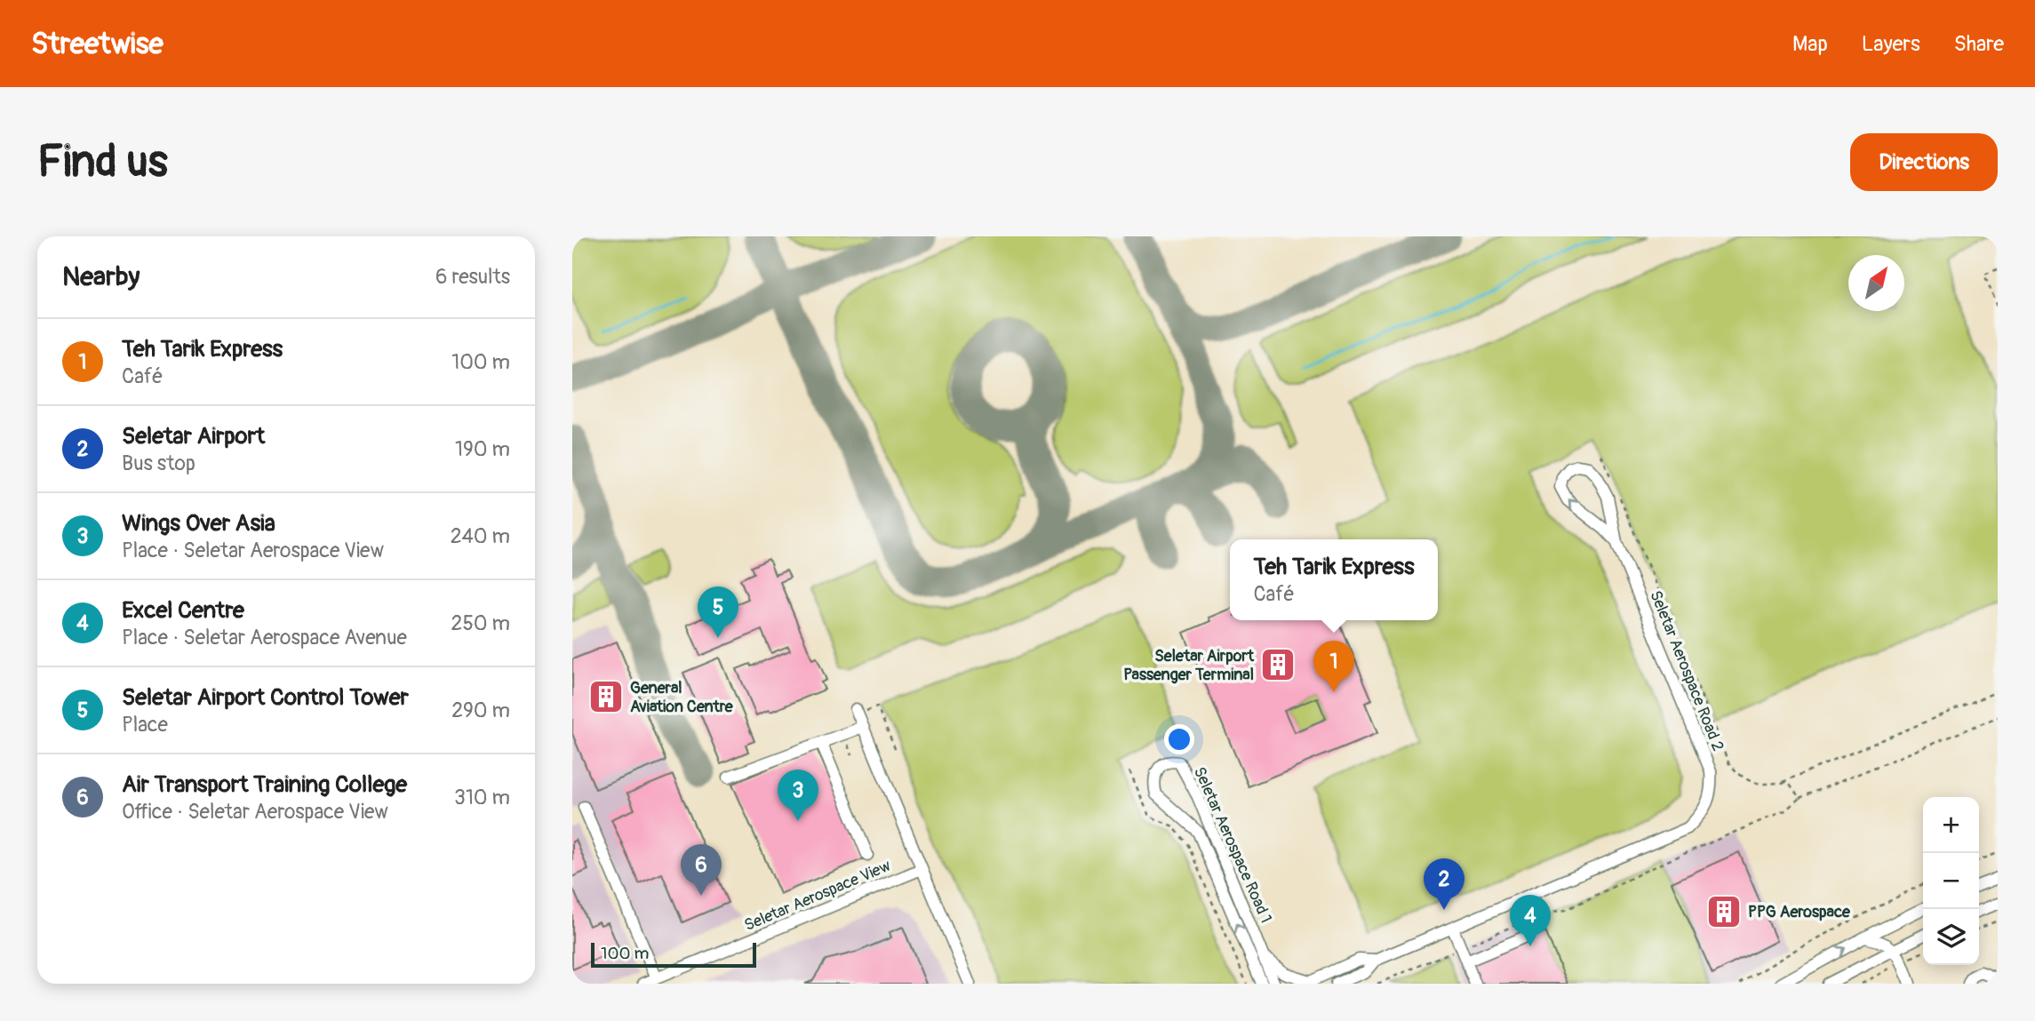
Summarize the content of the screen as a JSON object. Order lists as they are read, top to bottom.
{
  "streets": {
    "street": ["Seletar Aerospace Road 2", "Seletar Aerospace Road 1", "Seletar Aerospace View"]
  },
  "places": {
    "building": ["Seletar Airport Passenger Terminal", "General Aviation Centre", "PPG Aerospace"]
  },
  "scale_bar": "100 m",
  "north": "top right",
  "page": {
    "header": "Streetwise",
    "nav": ["Map", "Layers", "Share"],
    "buttons": "Directions",
    "title": "Find us",
    "heading": ["Nearby", "6 results"],
    "list": [
      {
        "mark": "1",
        "name": "Teh Tarik Express",
        "note": "Café",
        "value": "100 m"
      },
      {
        "mark": "2",
        "name": "Seletar Airport",
        "note": "Bus stop",
        "value": "190 m"
      },
      {
        "mark": "3",
        "name": "Wings Over Asia",
        "note": "Place · Seletar Aerospace View",
        "value": "240 m"
      },
      {
        "mark": "4",
        "name": "Excel Centre",
        "note": "Place · Seletar Aerospace Avenue",
        "value": "250 m"
      },
      {
        "mark": "5",
        "name": "Seletar Airport Control Tower",
        "note": "Place",
        "value": "290 m"
      },
      {
        "mark": "6",
        "name": "Air Transport Training College",
        "note": "Office · Seletar Aerospace View",
        "value": "310 m"
      }
    ],
    "popup": ["Teh Tarik Express", "Café"],
    "pins": [
      "5",
      "1",
      "3",
      "6",
      "2",
      "4"
    ],
    "map_buttons": ["+", "−"],
    "scale": "100 m"
  }
}
